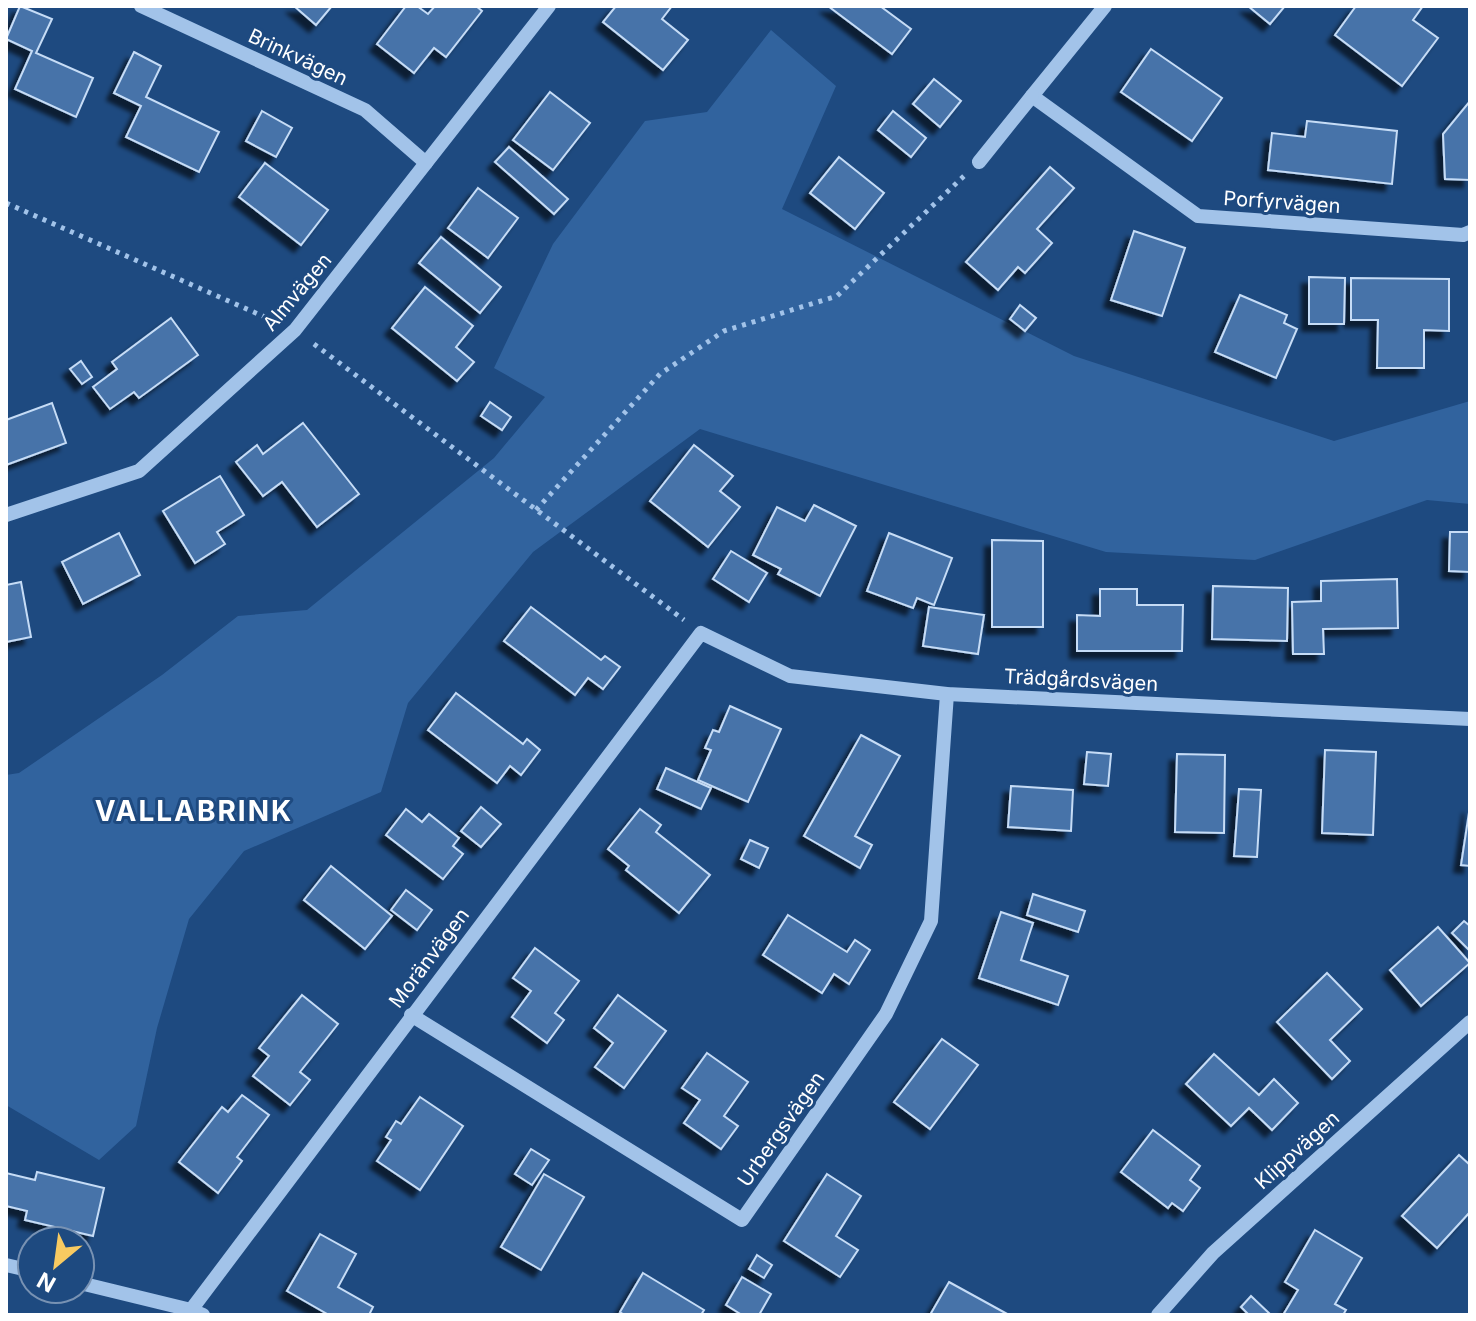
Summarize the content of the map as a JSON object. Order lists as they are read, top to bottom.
{
  "streets": {
    "street": [
      "Brinkvägen",
      "Porfyrvägen",
      "Almvägen",
      "Trädgårdsvägen",
      "Moränvägen",
      "Urbergsvägen",
      "Klippvägen"
    ]
  },
  "crossings": [
    ["Brinkvägen", "Almvägen"],
    ["Trädgårdsvägen", "Moränvägen"],
    ["Trädgårdsvägen", "Urbergsvägen"],
    ["Moränvägen", "Urbergsvägen"]
  ],
  "districts": ["VALLABRINK"],
  "north": "bottom left"
}
